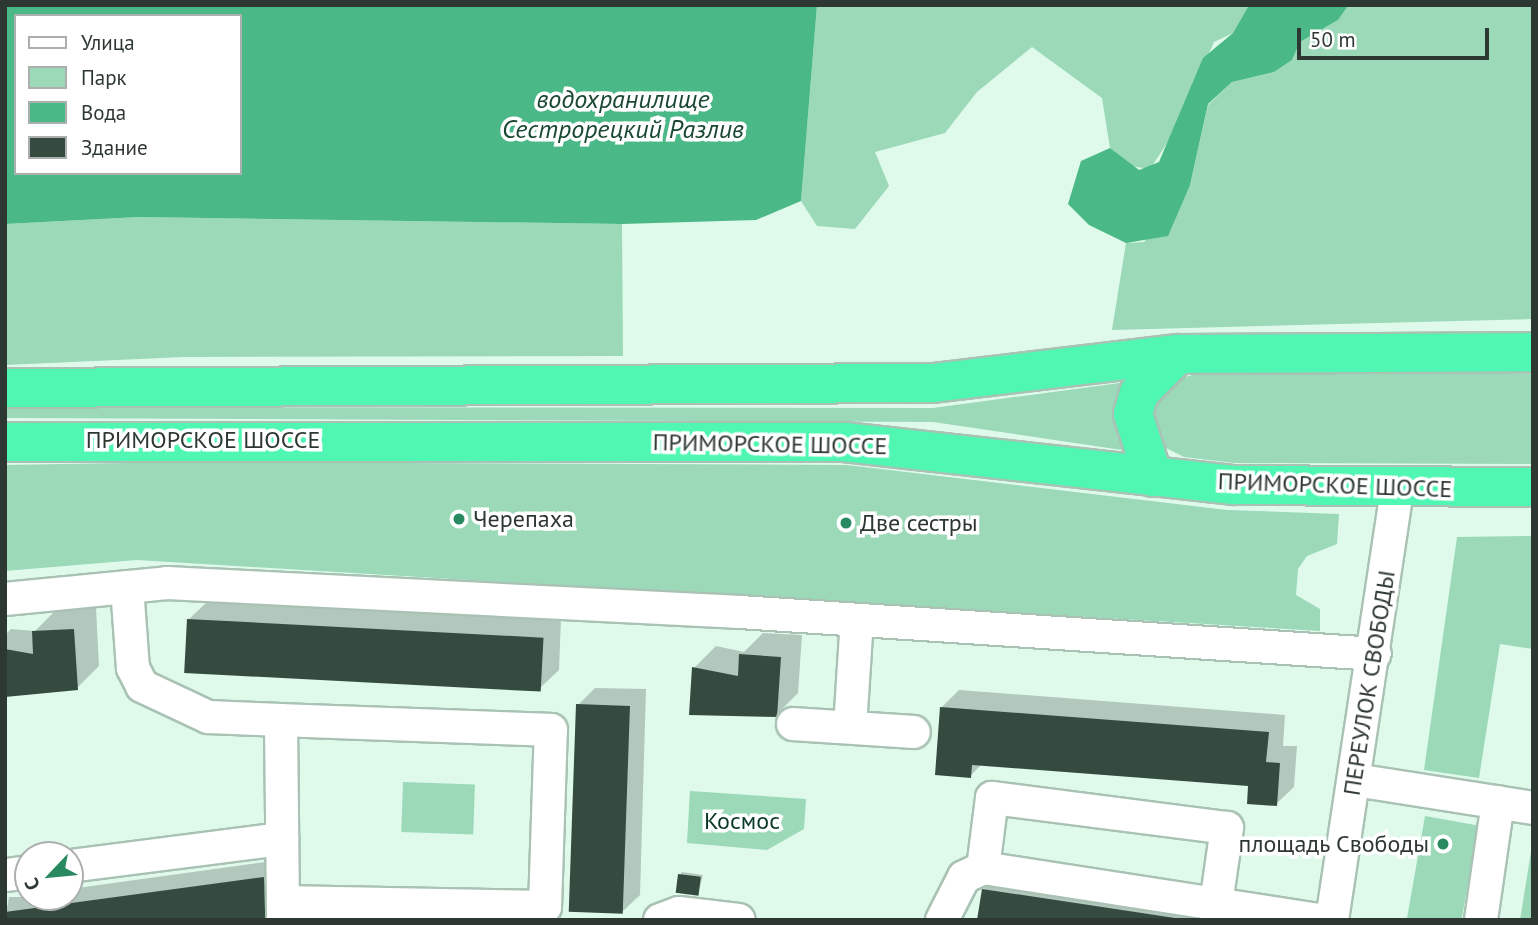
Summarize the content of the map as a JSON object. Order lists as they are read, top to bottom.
{
  "streets": {
    "highway": ["ПРИМОРСКОЕ ШОССЕ"],
    "street": ["ПЕРЕУЛОК СВОБОДЫ"]
  },
  "crossings": [
    ["ПРИМОРСКОЕ ШОССЕ", "ПЕРЕУЛОК СВОБОДЫ"]
  ],
  "water": ["водохранилище Сестрорецкий Разлив"],
  "parks": ["Космос"],
  "places": ["Черепаха", "Две сестры", "площадь Свободы"],
  "legend": [
    "Улица",
    "Парк",
    "Вода",
    "Здание"
  ],
  "scale_bar": "50 m",
  "north": "bottom left"
}
